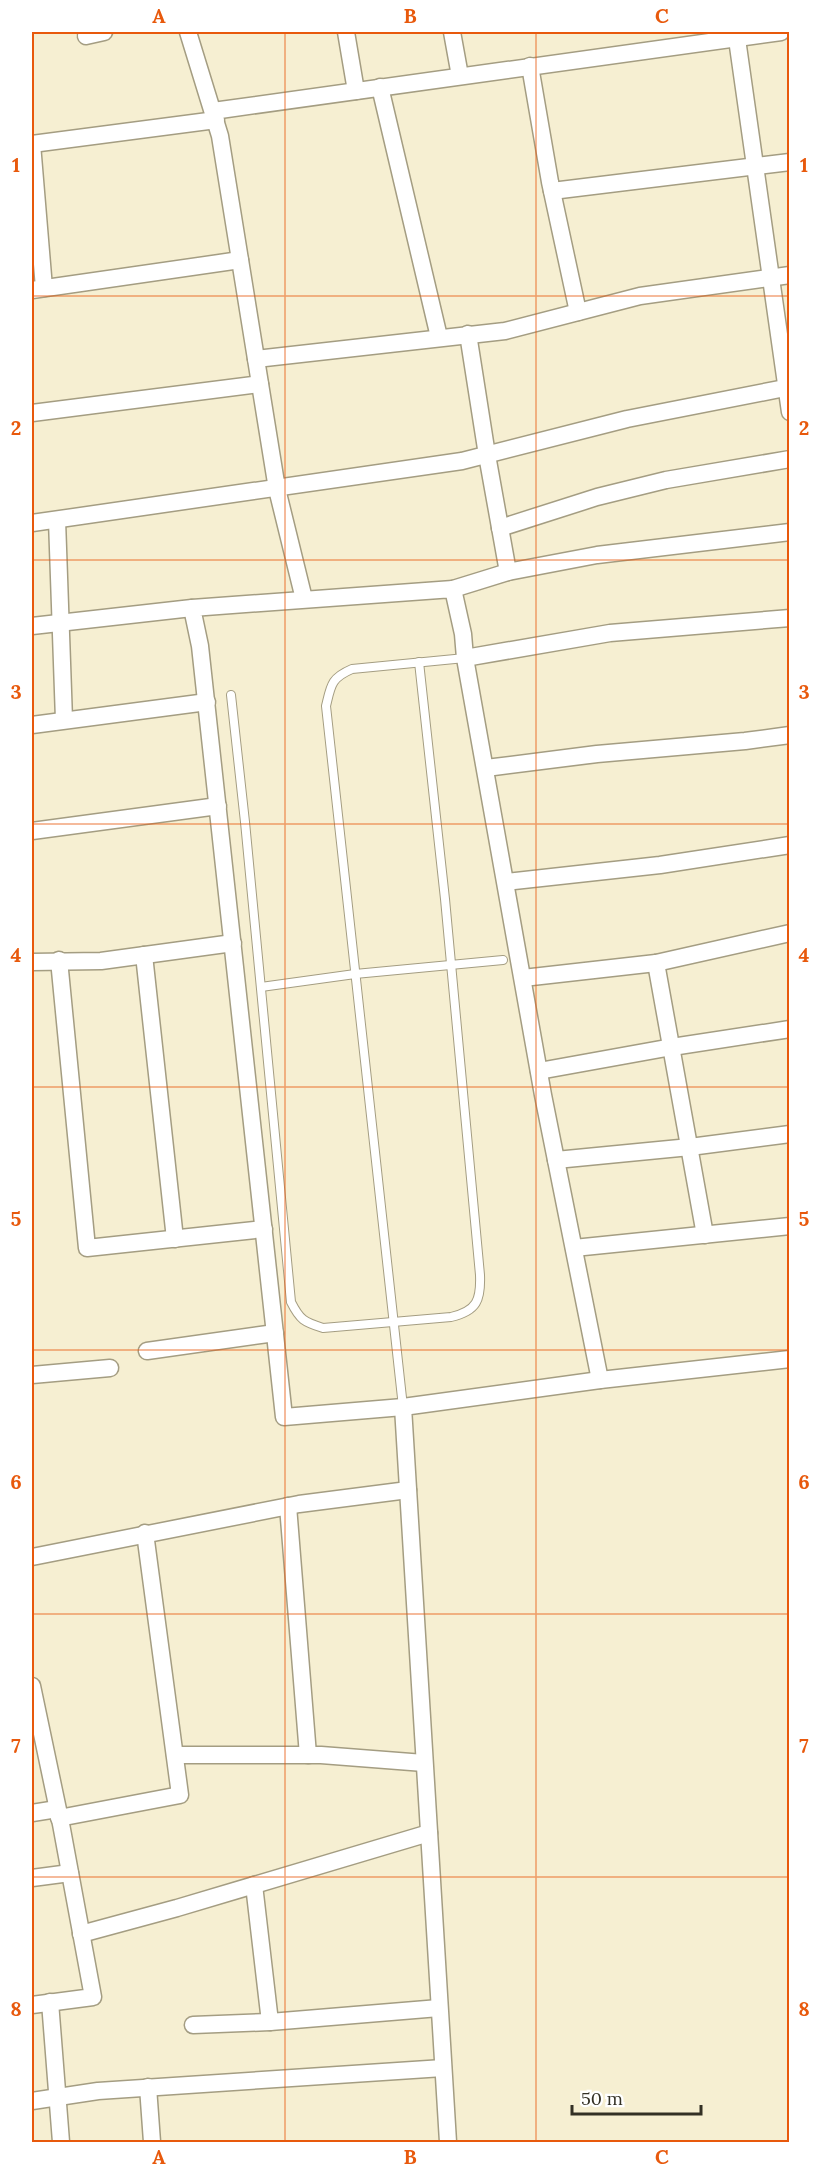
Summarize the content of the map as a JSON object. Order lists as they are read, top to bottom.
{
  "scale_bar": "50 m",
  "grid": {
    "columns": ["A", "B", "C"],
    "rows": [
      "1",
      "2",
      "3",
      "4",
      "5",
      "6",
      "7",
      "8"
    ]
  }
}
